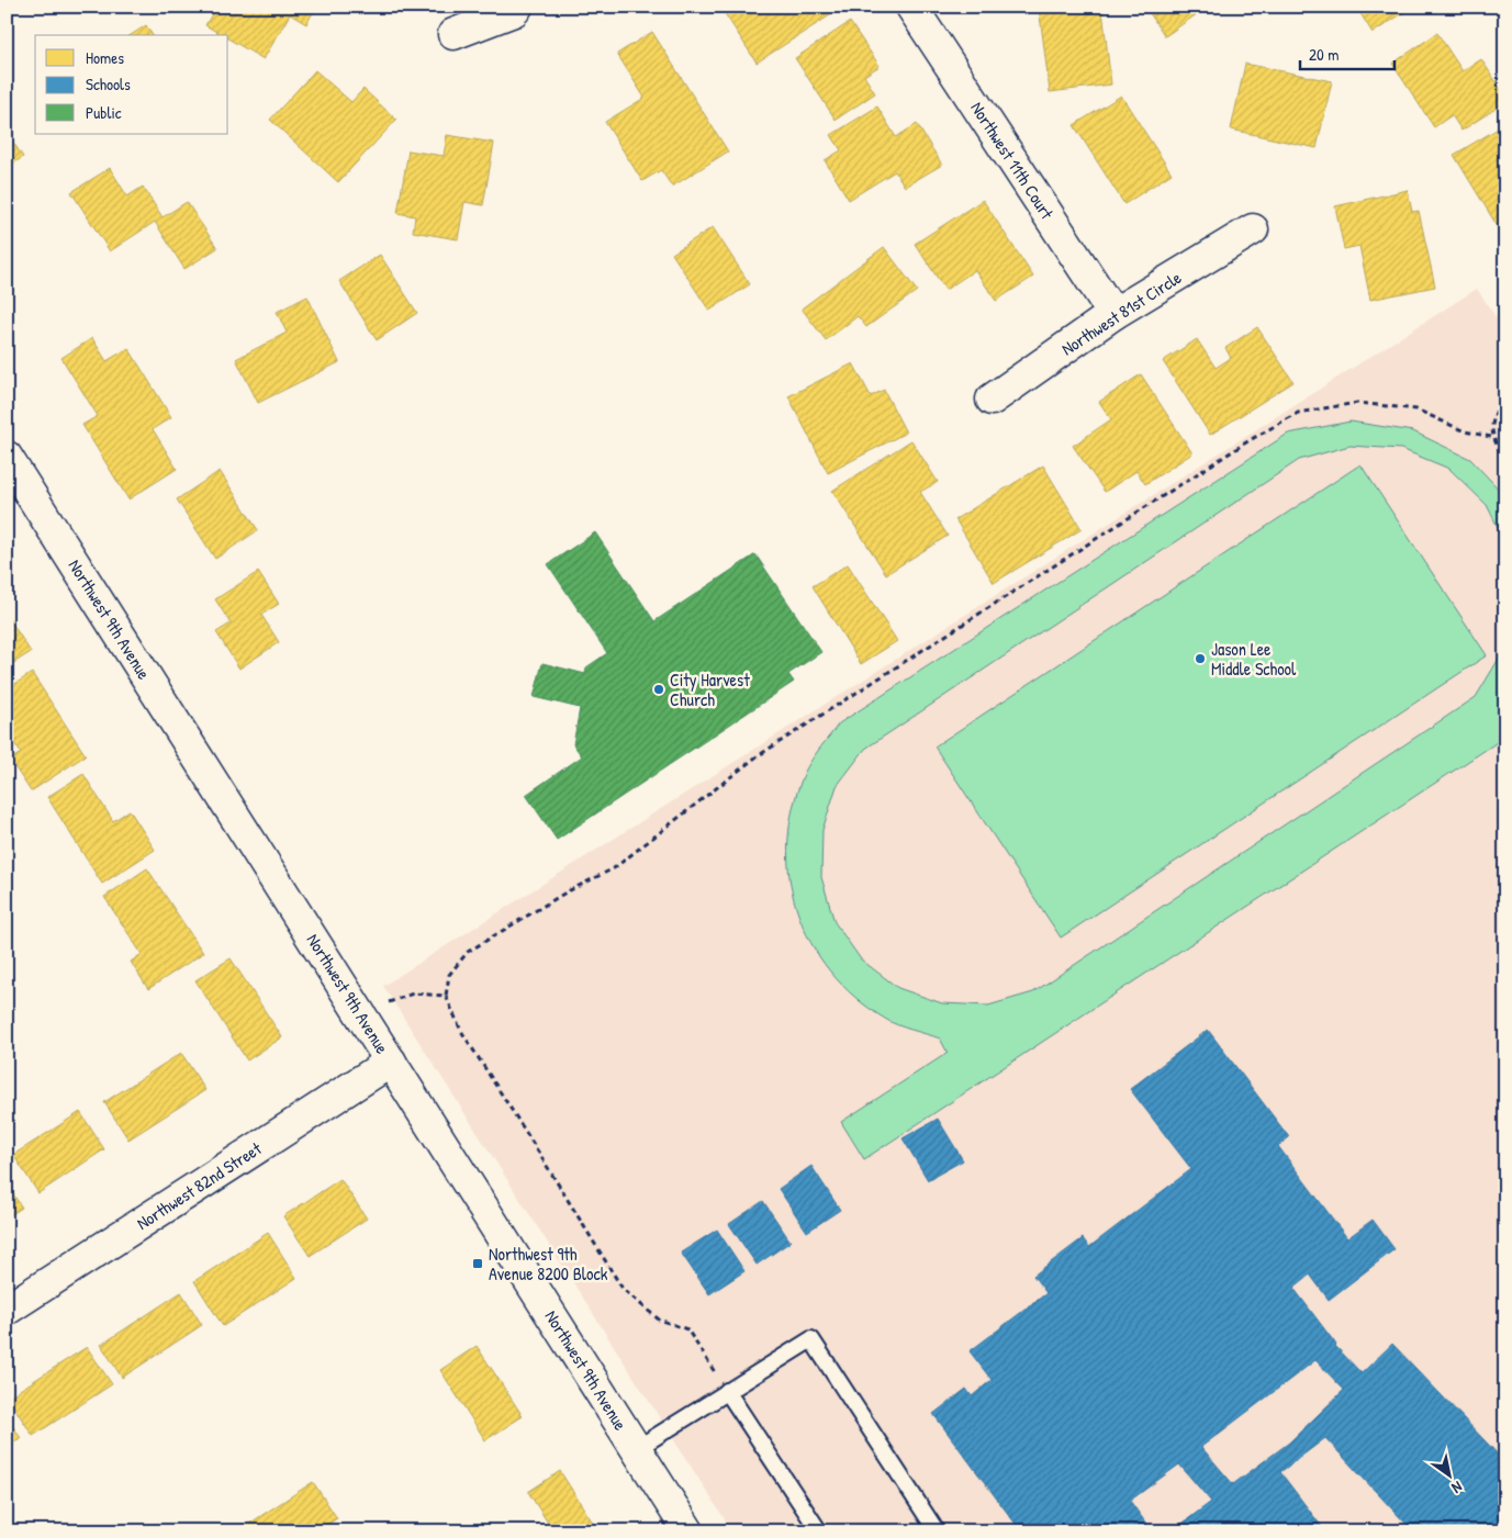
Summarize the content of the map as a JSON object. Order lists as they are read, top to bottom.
{
  "streets": {
    "street": [
      "Northwest 11th Court",
      "Northwest 81st Circle",
      "Northwest 9th Avenue",
      "Northwest 82nd Street"
    ]
  },
  "crossings": [
    ["Northwest 11th Court", "Northwest 81st Circle"],
    ["Northwest 9th Avenue", "Northwest 82nd Street"]
  ],
  "places": {
    "other": ["Jason Lee Middle School", "City Harvest Church"],
    "transit": ["Northwest 9th Avenue 8200 Block"]
  },
  "legend": ["Homes", "Schools", "Public"],
  "scale_bar": "20 m",
  "north": "bottom right"
}
